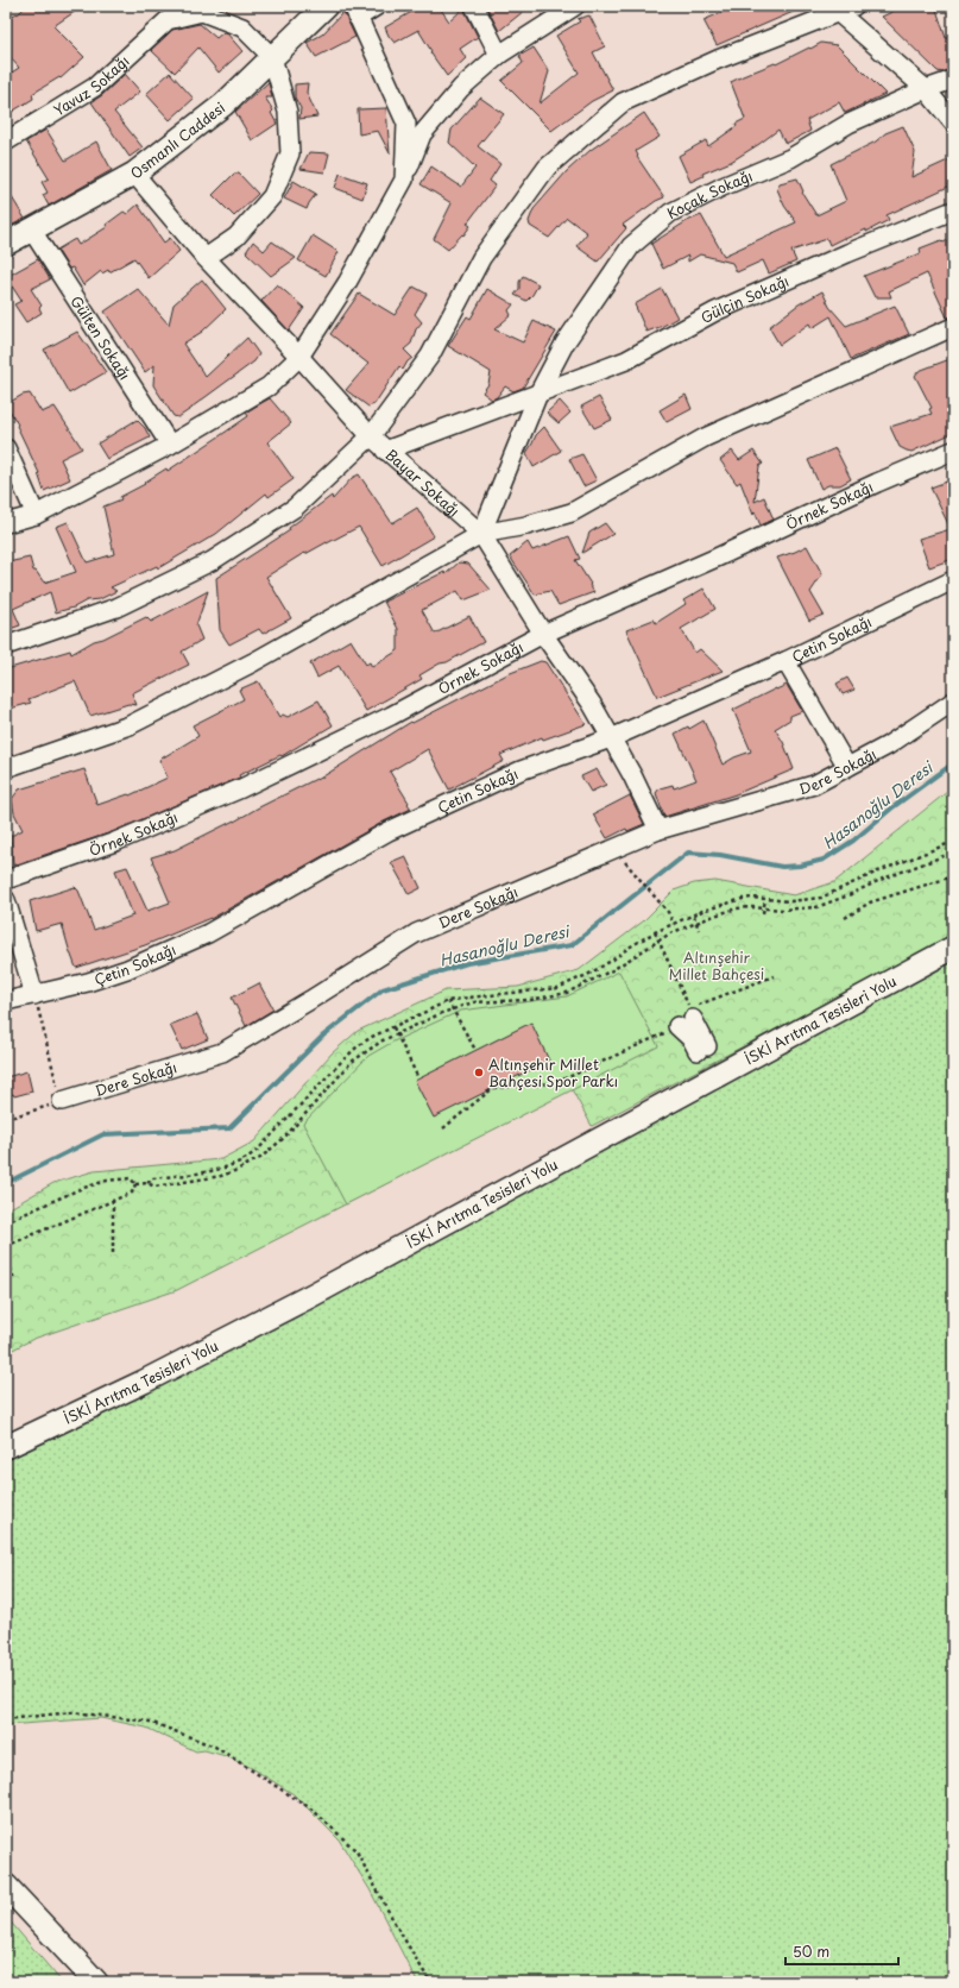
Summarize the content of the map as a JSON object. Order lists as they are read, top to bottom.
{
  "streets": {
    "main road": ["Osmanlı Caddesi", "İSKİ Arıtma Tesisleri Yolu"],
    "street": [
      "Yavuz Sokağı",
      "Koçak Sokağı",
      "Gülçin Sokağı",
      "Gülten Sokağı",
      "Bayar Sokağı",
      "Örnek Sokağı",
      "Çetin Sokağı",
      "Dere Sokağı"
    ]
  },
  "crossings": [
    ["Osmanlı Caddesi", "Gülten Sokağı"],
    ["Osmanlı Caddesi", "Bayar Sokağı"],
    ["Koçak Sokağı", "Gülçin Sokağı"],
    ["Koçak Sokağı", "Bayar Sokağı"],
    ["Gülçin Sokağı", "Bayar Sokağı"],
    ["Bayar Sokağı", "Örnek Sokağı"],
    ["Bayar Sokağı", "Çetin Sokağı"],
    ["Bayar Sokağı", "Dere Sokağı"]
  ],
  "water": ["Hasanoğlu Deresi"],
  "parks": ["Altınşehir Millet Bahçesi"],
  "places": ["Altınşehir Millet Bahçesi Spor Parkı"],
  "scale_bar": "50 m"
}
